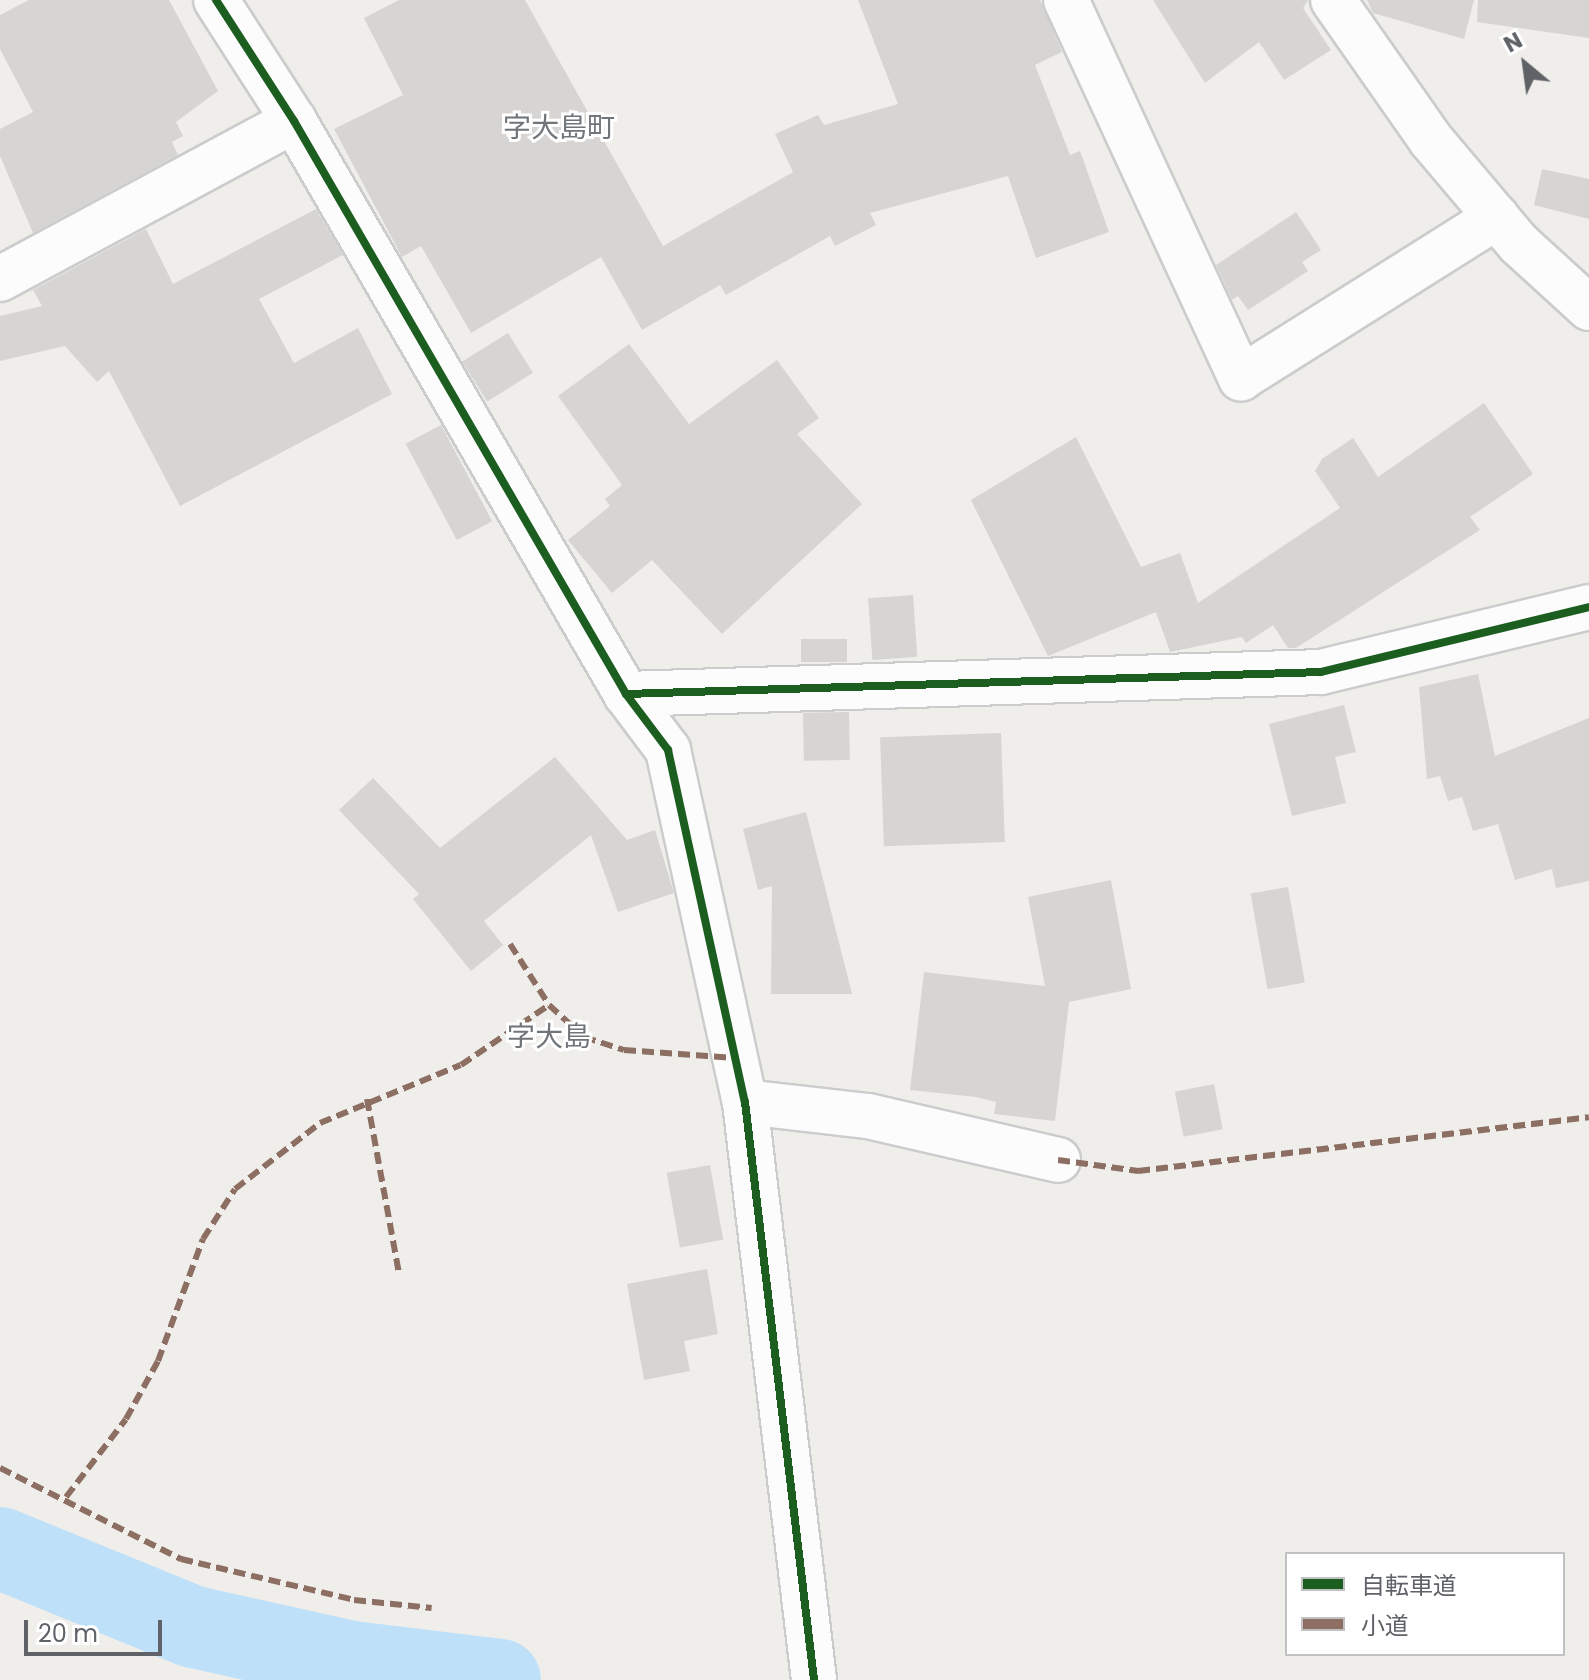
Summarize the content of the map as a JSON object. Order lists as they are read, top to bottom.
{
  "districts": ["字大島町", "字大島"],
  "legend": ["自転車道", "小道"],
  "scale_bar": "20 m",
  "north": "top left"
}
